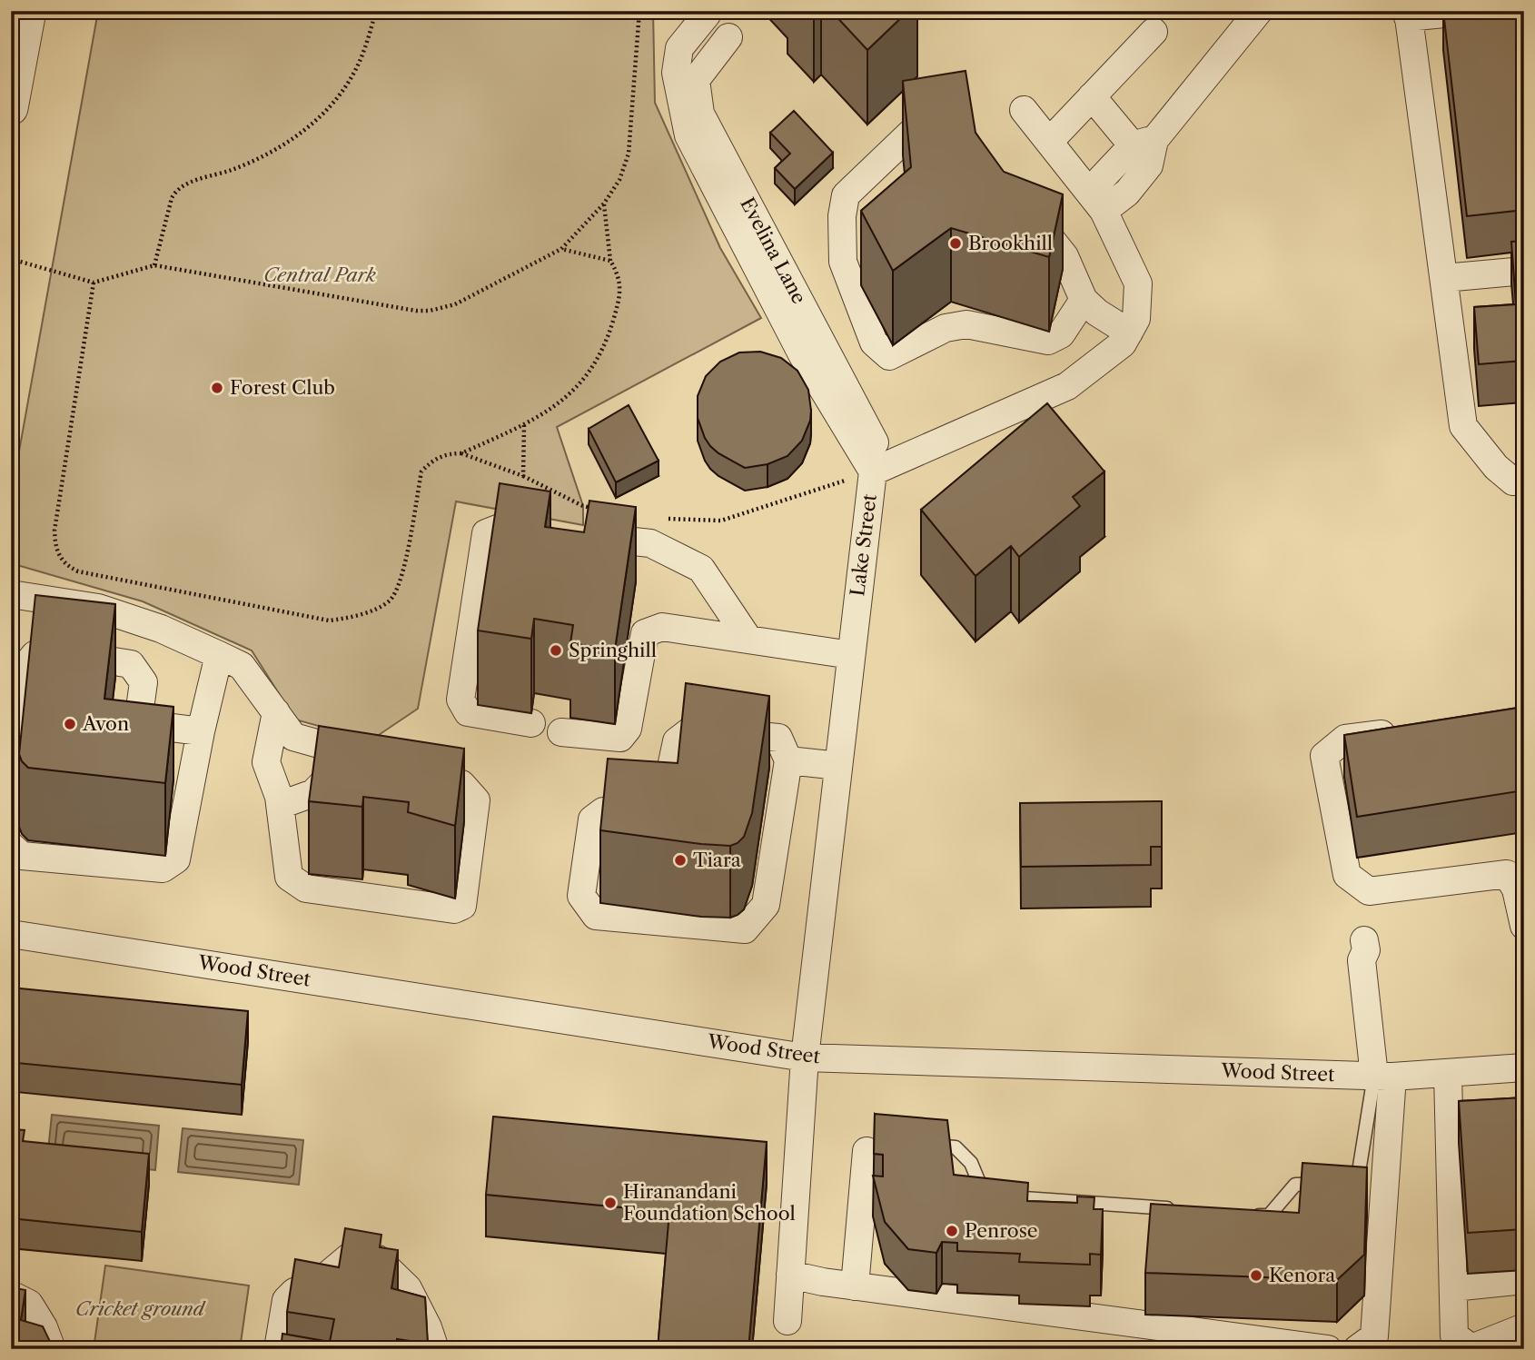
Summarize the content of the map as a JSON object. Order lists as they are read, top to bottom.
{
  "streets": {
    "street": ["Evelina Lane", "Lake Street", "Wood Street"]
  },
  "crossings": [
    ["Lake Street", "Wood Street"]
  ],
  "parks": ["Central Park", "Cricket ground"],
  "places": [
    "Brookhill",
    "Forest Club",
    "Springhill",
    "Avon",
    "Tiara",
    "Hiranandani Foundation School",
    "Penrose",
    "Kenora"
  ]
}
